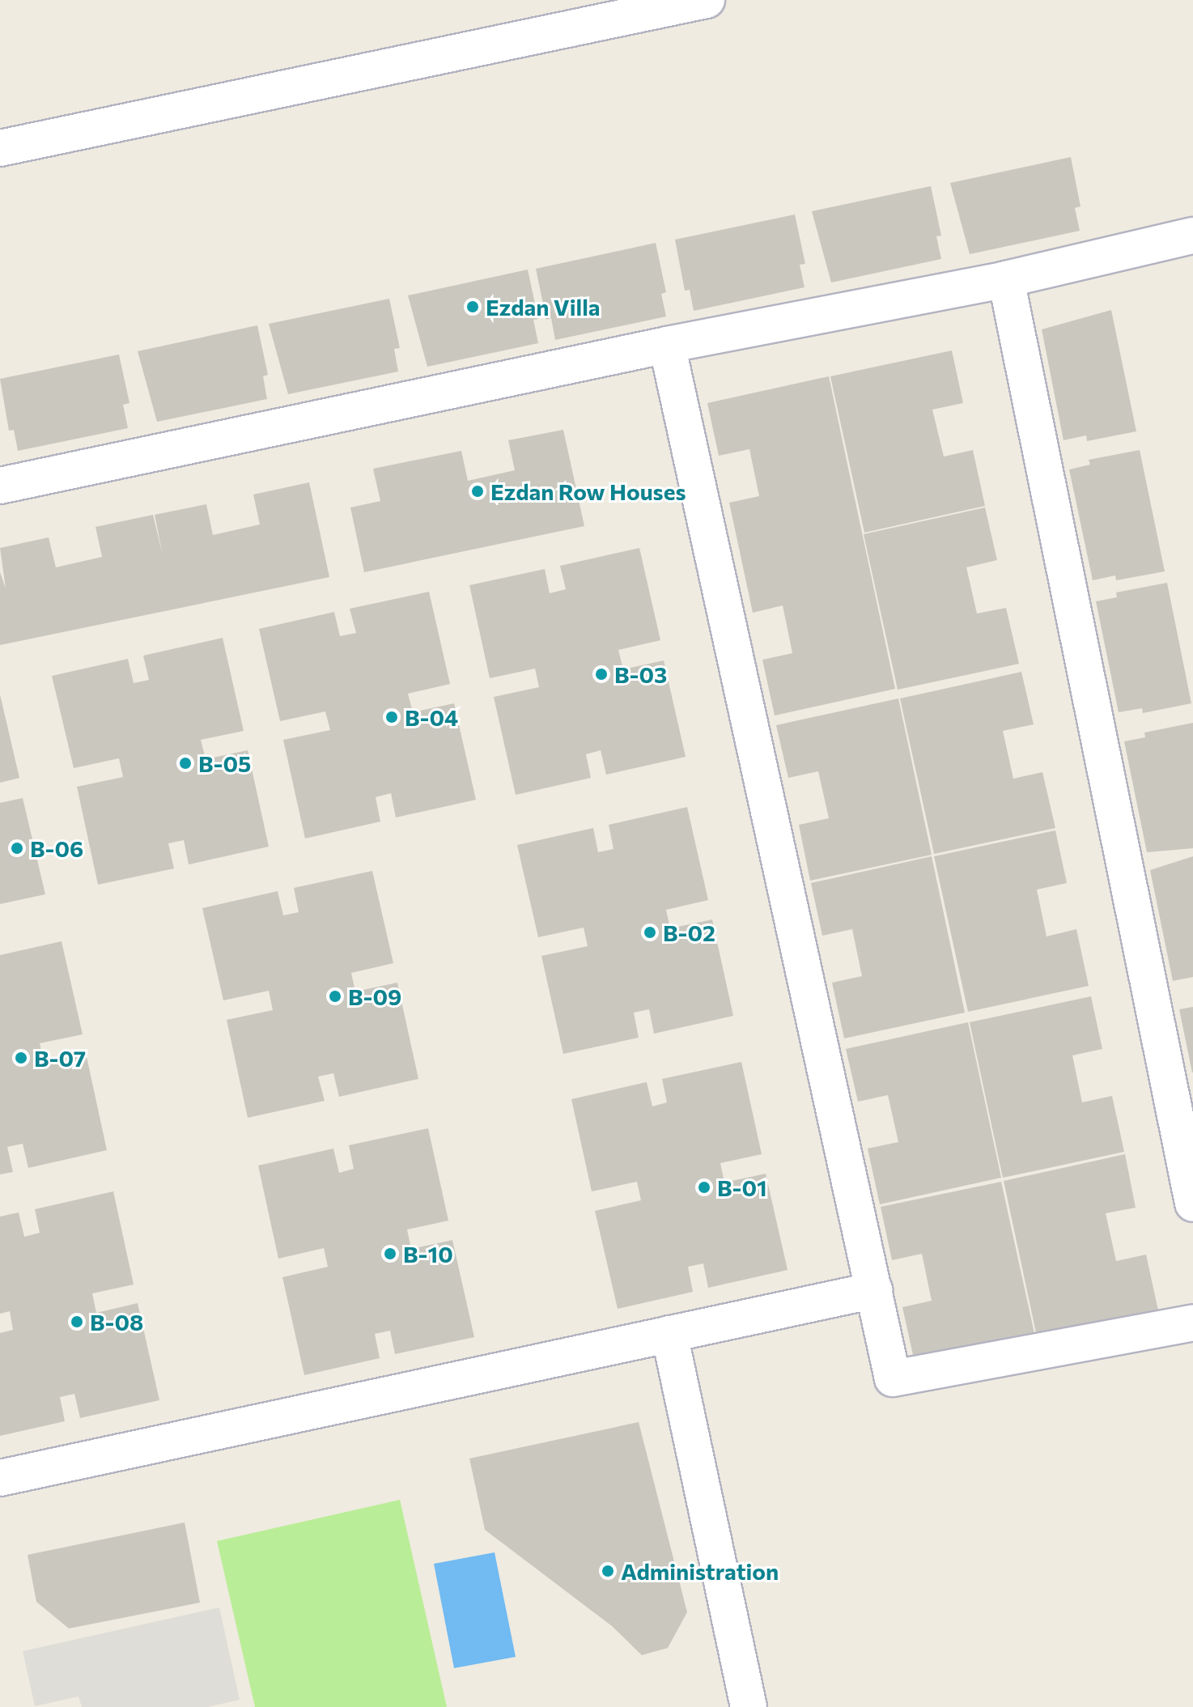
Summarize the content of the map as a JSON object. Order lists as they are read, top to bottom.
{
  "places": [
    "Ezdan Villa",
    "Ezdan Row Houses",
    "B-03",
    "B-04",
    "B-05",
    "B-06",
    "B-02",
    "B-09",
    "B-07",
    "B-01",
    "B-10",
    "B-08",
    "Administration"
  ]
}
